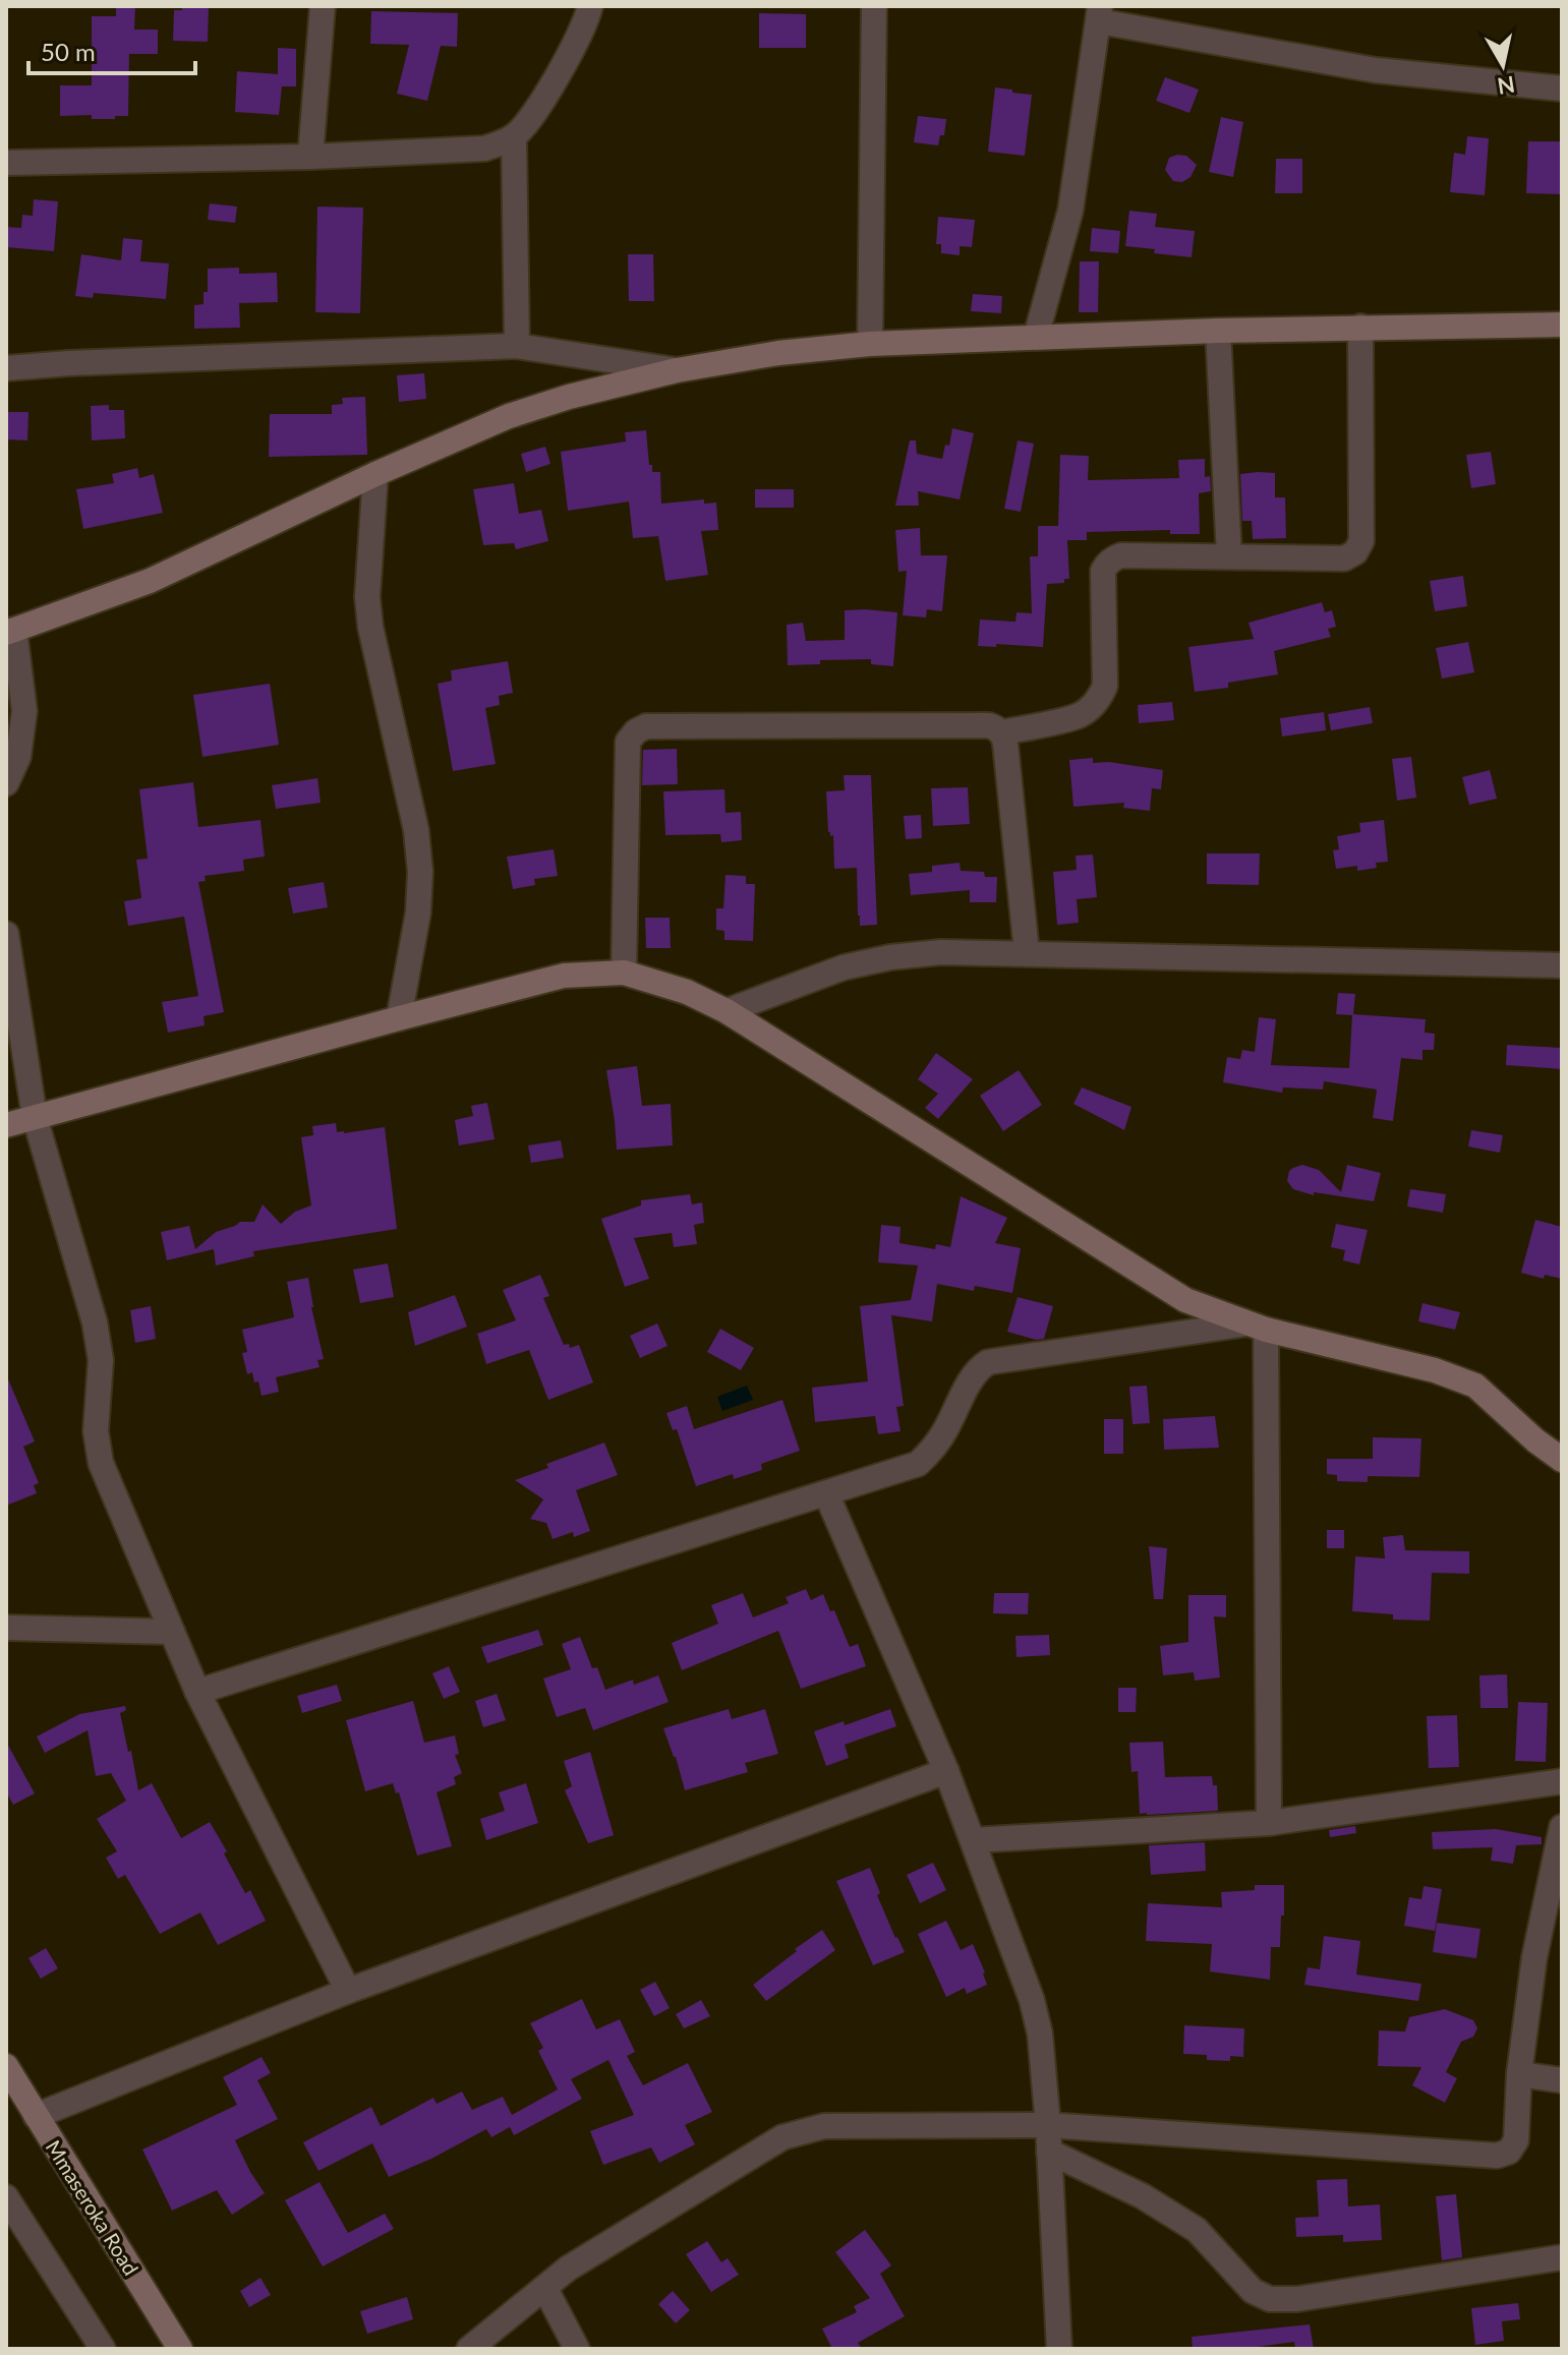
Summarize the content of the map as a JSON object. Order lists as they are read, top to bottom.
{
  "streets": {
    "street": ["Mmaseroka Road"]
  },
  "scale_bar": "50 m",
  "north": "bottom"
}
